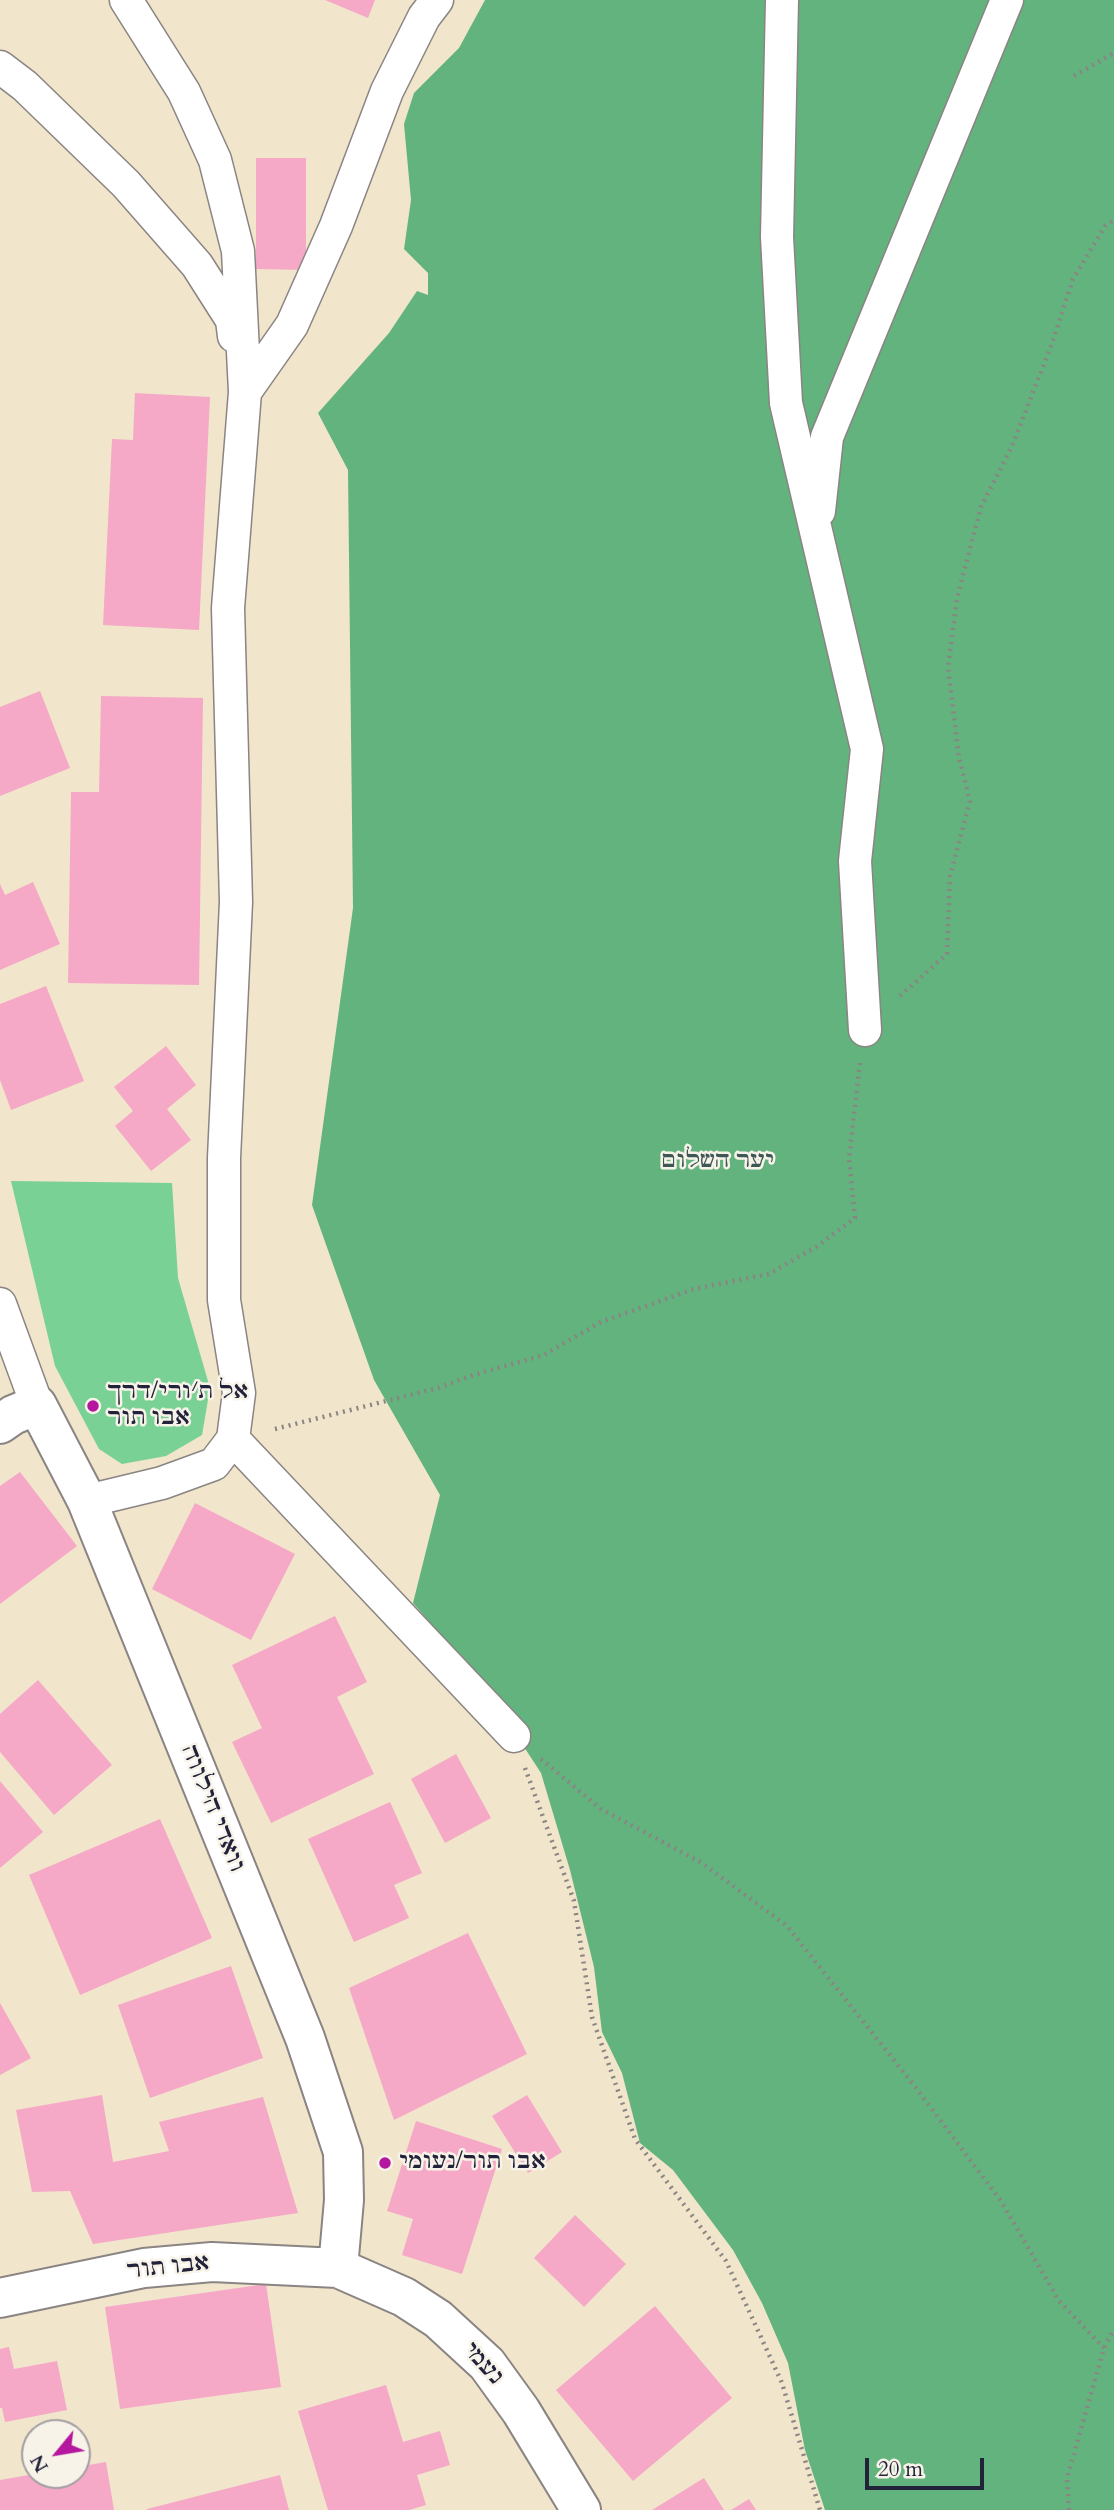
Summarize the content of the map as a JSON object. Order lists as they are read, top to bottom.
{
  "streets": {
    "street": ["וואדי הילווה", "אבו תור", "נעמי"]
  },
  "crossings": [
    ["וואדי הילווה", "אבו תור"],
    ["וואדי הילווה", "נעמי"],
    ["אבו תור", "נעמי"]
  ],
  "parks": ["יער השלום"],
  "places": ["אל ת׳ורי/דרך אבו תור", "אבו תור/נעומי"],
  "scale_bar": "20 m",
  "north": "bottom left"
}
